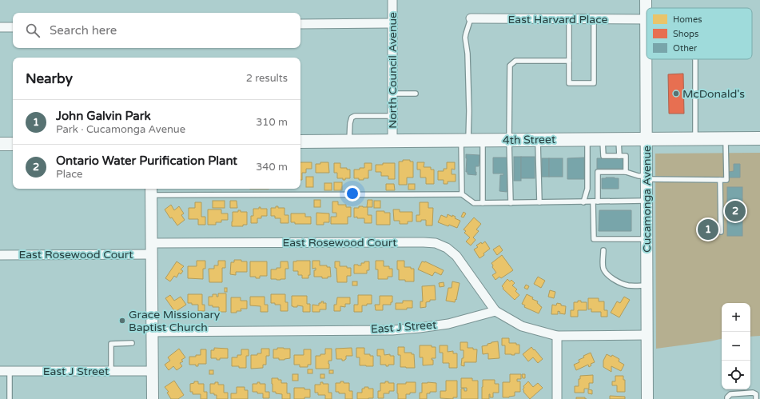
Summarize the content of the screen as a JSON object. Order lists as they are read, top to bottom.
{
  "streets": {
    "main road": ["4th Street"],
    "street": [
      "East Harvard Place",
      "North Council Avenue",
      "Cucamonga Avenue",
      "East Rosewood Court",
      "East J Street"
    ]
  },
  "crossings": [
    ["East Harvard Place", "Cucamonga Avenue"],
    ["North Council Avenue", "4th Street"],
    ["4th Street", "Cucamonga Avenue"],
    ["East Rosewood Court", "East J Street"]
  ],
  "places": ["McDonald's", "Grace Missionary Baptist Church"],
  "legend": ["Homes", "Shops", "Other"],
  "page": {
    "search": "Search here",
    "heading": ["Nearby", "2 results"],
    "list": [
      {
        "mark": "1",
        "name": "John Galvin Park",
        "note": "Park · Cucamonga Avenue",
        "value": "310 m"
      },
      {
        "mark": "2",
        "name": "Ontario Water Purification Plant",
        "note": "Place",
        "value": "340 m"
      }
    ],
    "pins": ["2", "1"],
    "map_buttons": ["+", "−"]
  }
}
